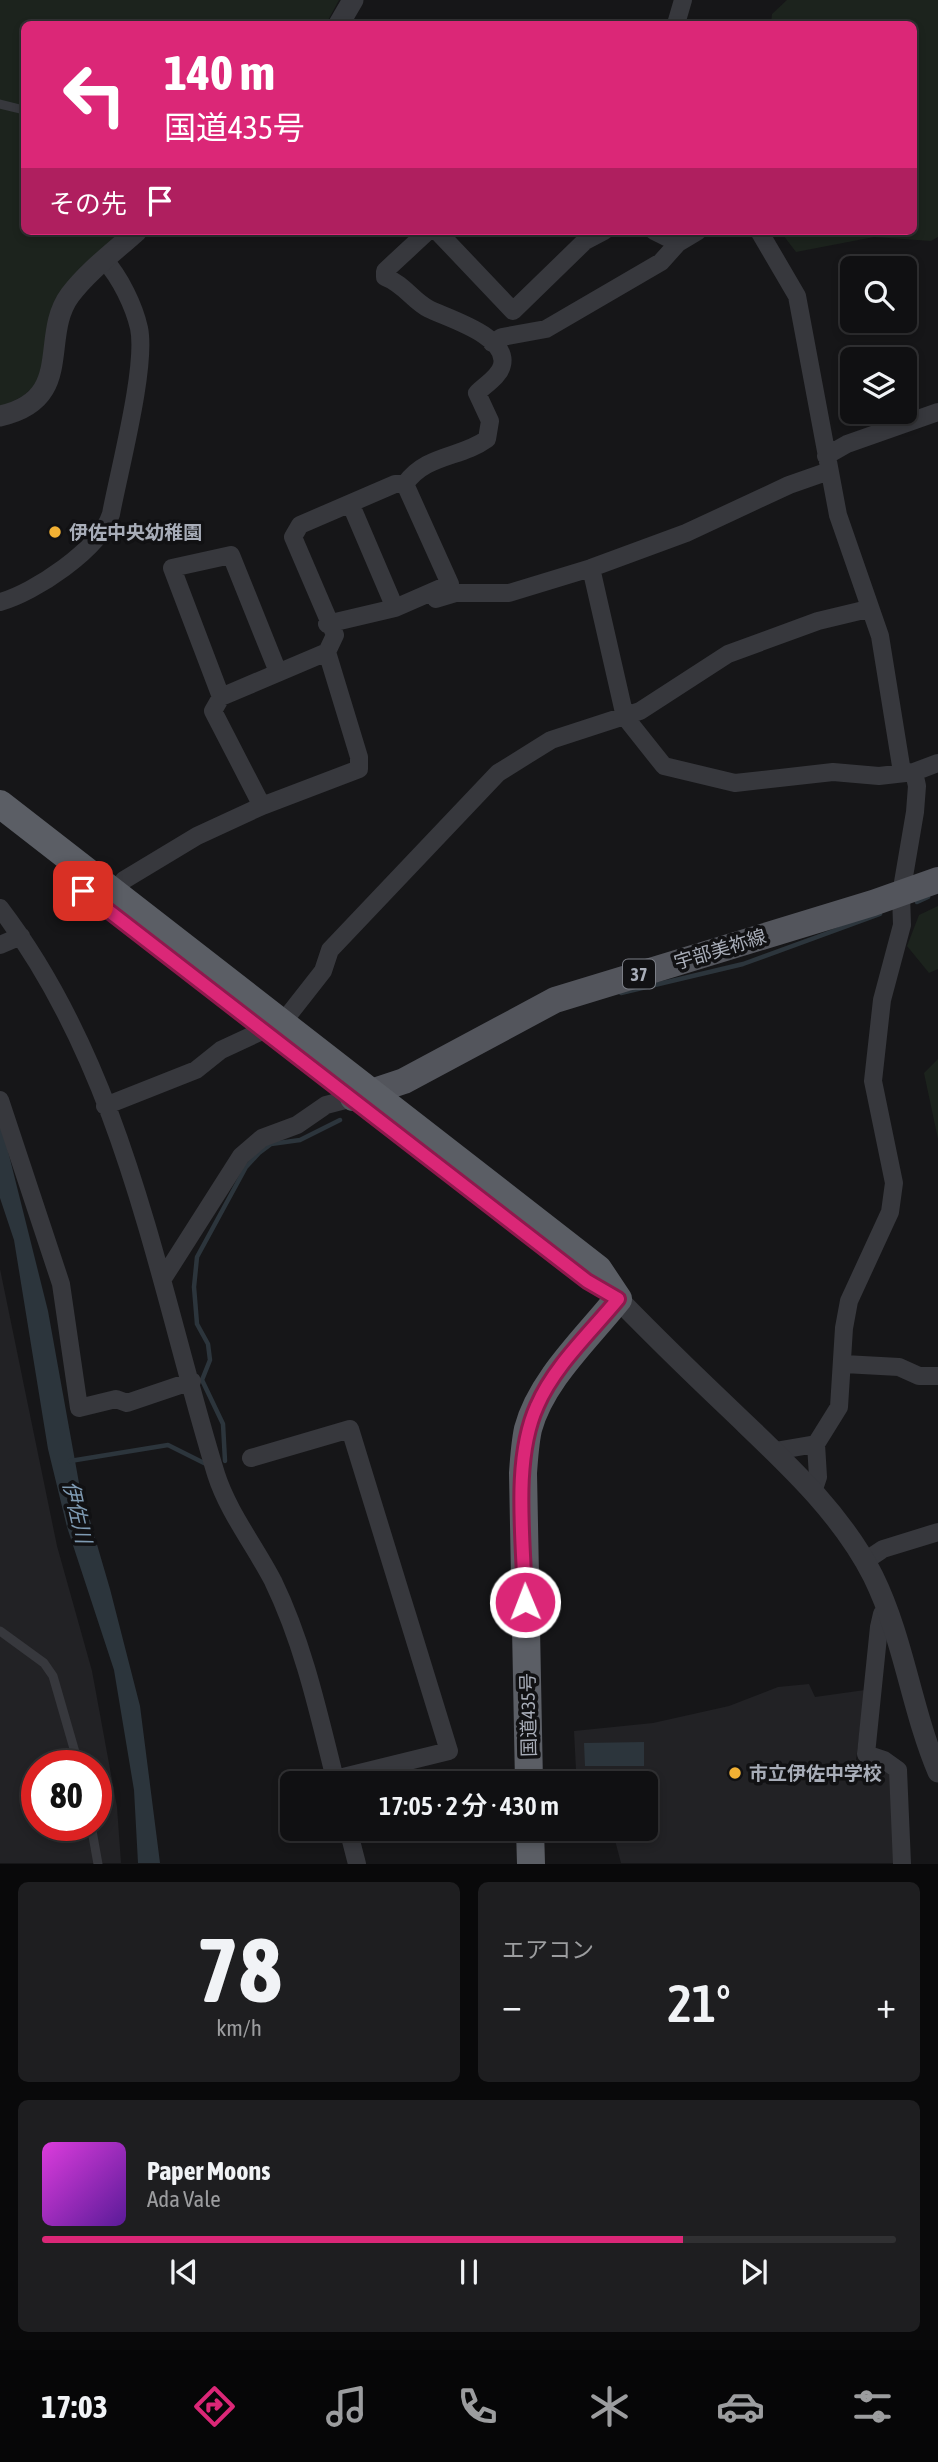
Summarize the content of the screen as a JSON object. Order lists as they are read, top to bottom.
{
  "streets": {
    "highway": ["国道435号"],
    "main road": ["宇部美祢線", "37"]
  },
  "water": ["伊佐川"],
  "places": ["伊佐中央幼稚園", "市立伊佐中学校"],
  "page": {
    "turn": ["140 m", "国道435号"],
    "then": "その先",
    "limit": "80",
    "trip": "17:05 · 2 分 · 430 m",
    "tile": [
      ["78", "km/h"],
      "エアコン"
    ],
    "heat": ["−", "21°", "+"],
    "song": ["Paper Moons", "Ada Vale"],
    "tabs": "17:03"
  }
}
